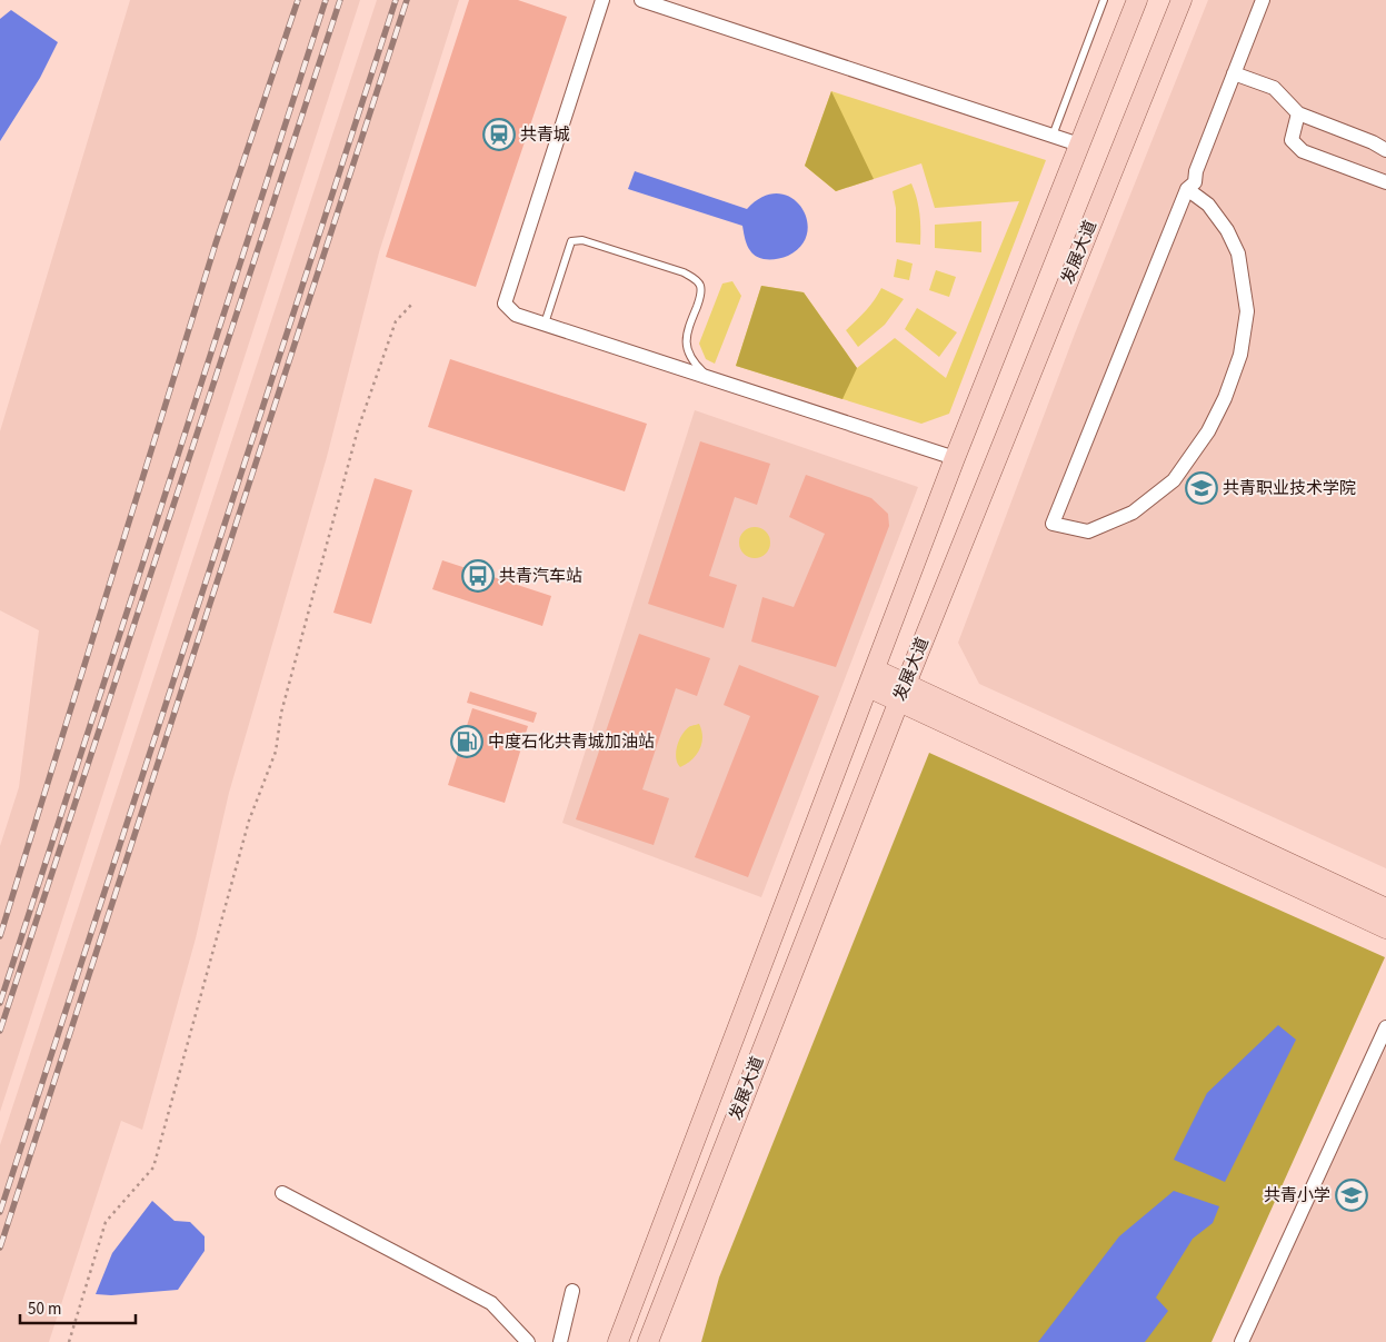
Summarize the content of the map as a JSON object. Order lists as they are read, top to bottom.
{
  "streets": {
    "main road": ["发展大道"]
  },
  "places": {
    "station": ["共青城"],
    "school or university": ["共青职业技术学院", "共青小学"],
    "bus stop": ["共青汽车站"],
    "fuel station": ["中度石化共青城加油站"]
  },
  "scale_bar": "50 m"
}
